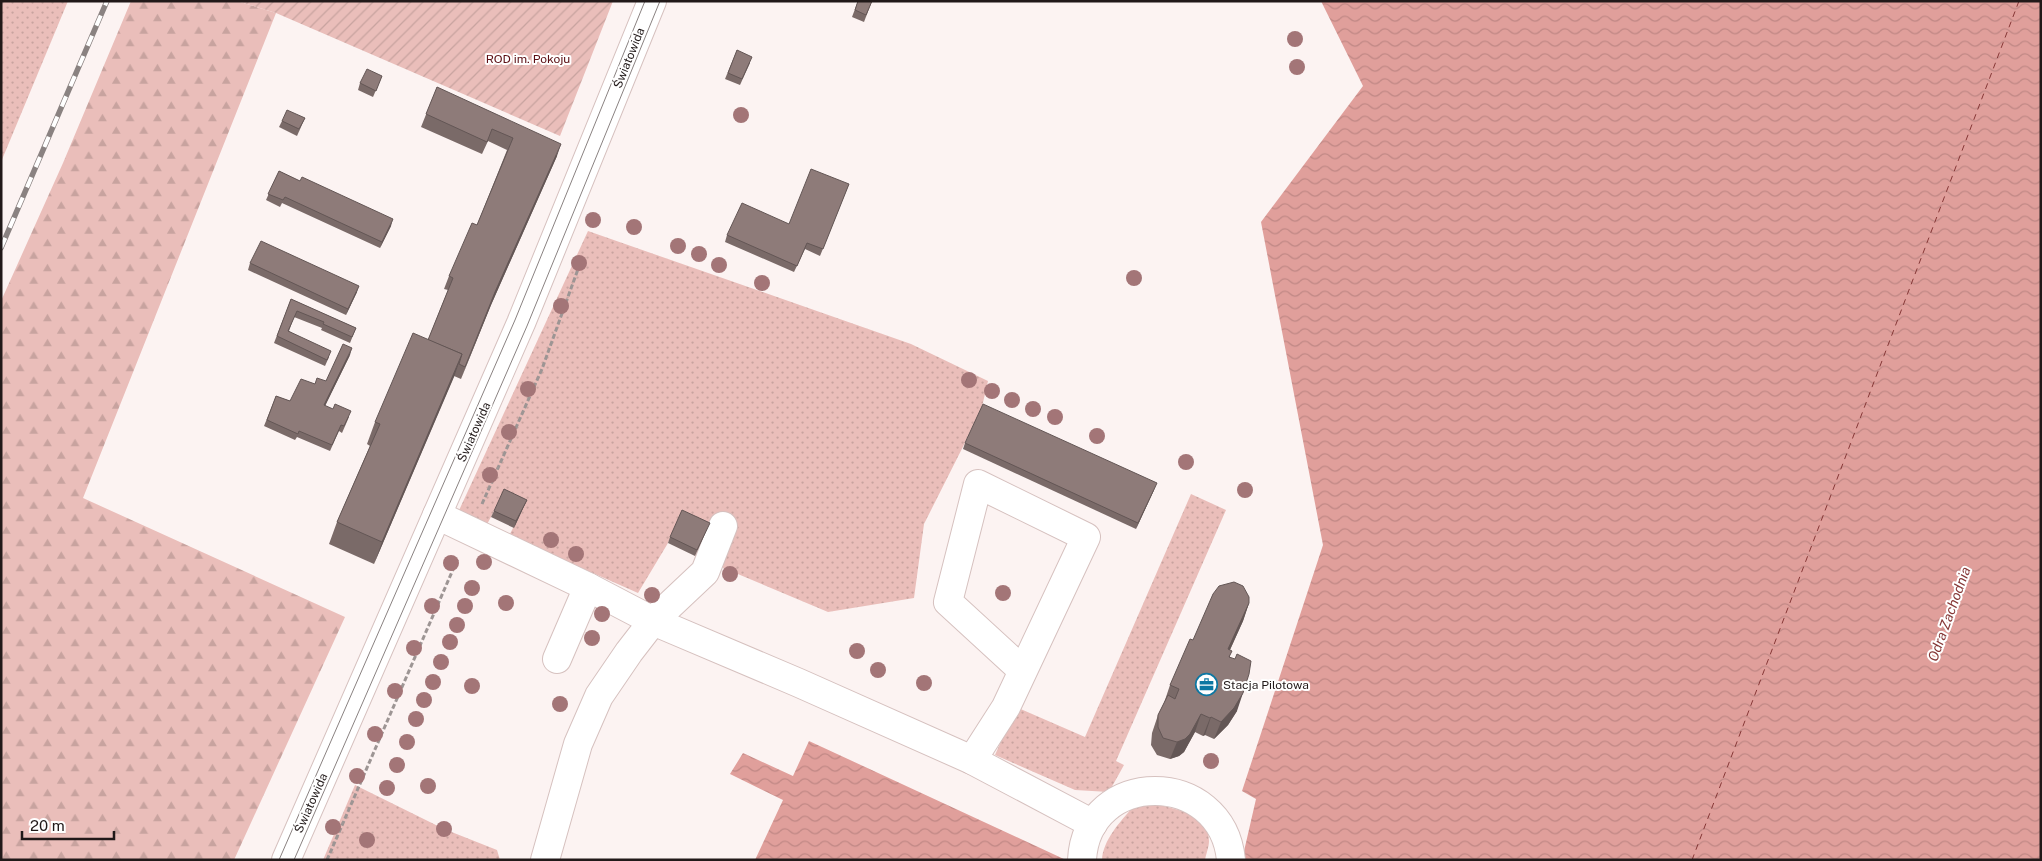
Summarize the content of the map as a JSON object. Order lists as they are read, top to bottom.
{
  "streets": {
    "street": ["Światowida"]
  },
  "water": ["Odra Zachodnia"],
  "parks": ["ROD im. Pokoju"],
  "places": {
    "office": ["Stacja Pilotowa"]
  },
  "scale_bar": "20 m"
}
